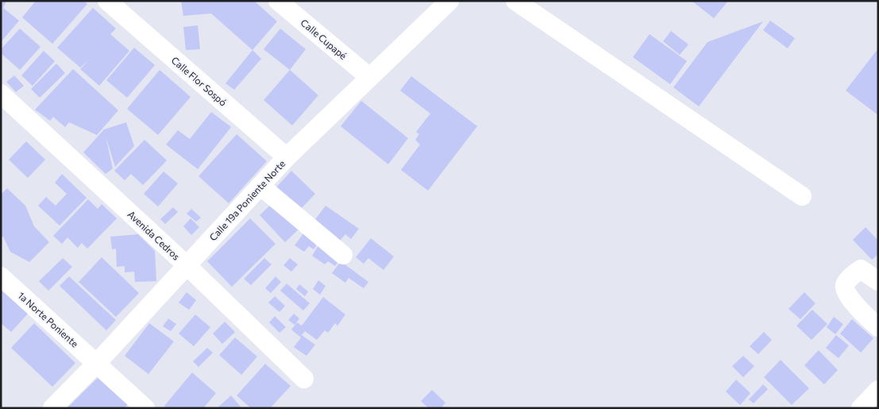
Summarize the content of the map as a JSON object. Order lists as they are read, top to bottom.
{
  "streets": {
    "street": [
      "Calle Cupapé",
      "Calle Flor Sospó",
      "Calle 19a Poniente Norte",
      "Avenida Cedros",
      "1a Norte Poniente"
    ]
  },
  "crossings": [
    ["Calle Cupapé", "Calle 19a Poniente Norte"],
    ["Calle Flor Sospó", "Calle 19a Poniente Norte"],
    ["Calle 19a Poniente Norte", "Avenida Cedros"],
    ["Calle 19a Poniente Norte", "1a Norte Poniente"]
  ]
}
